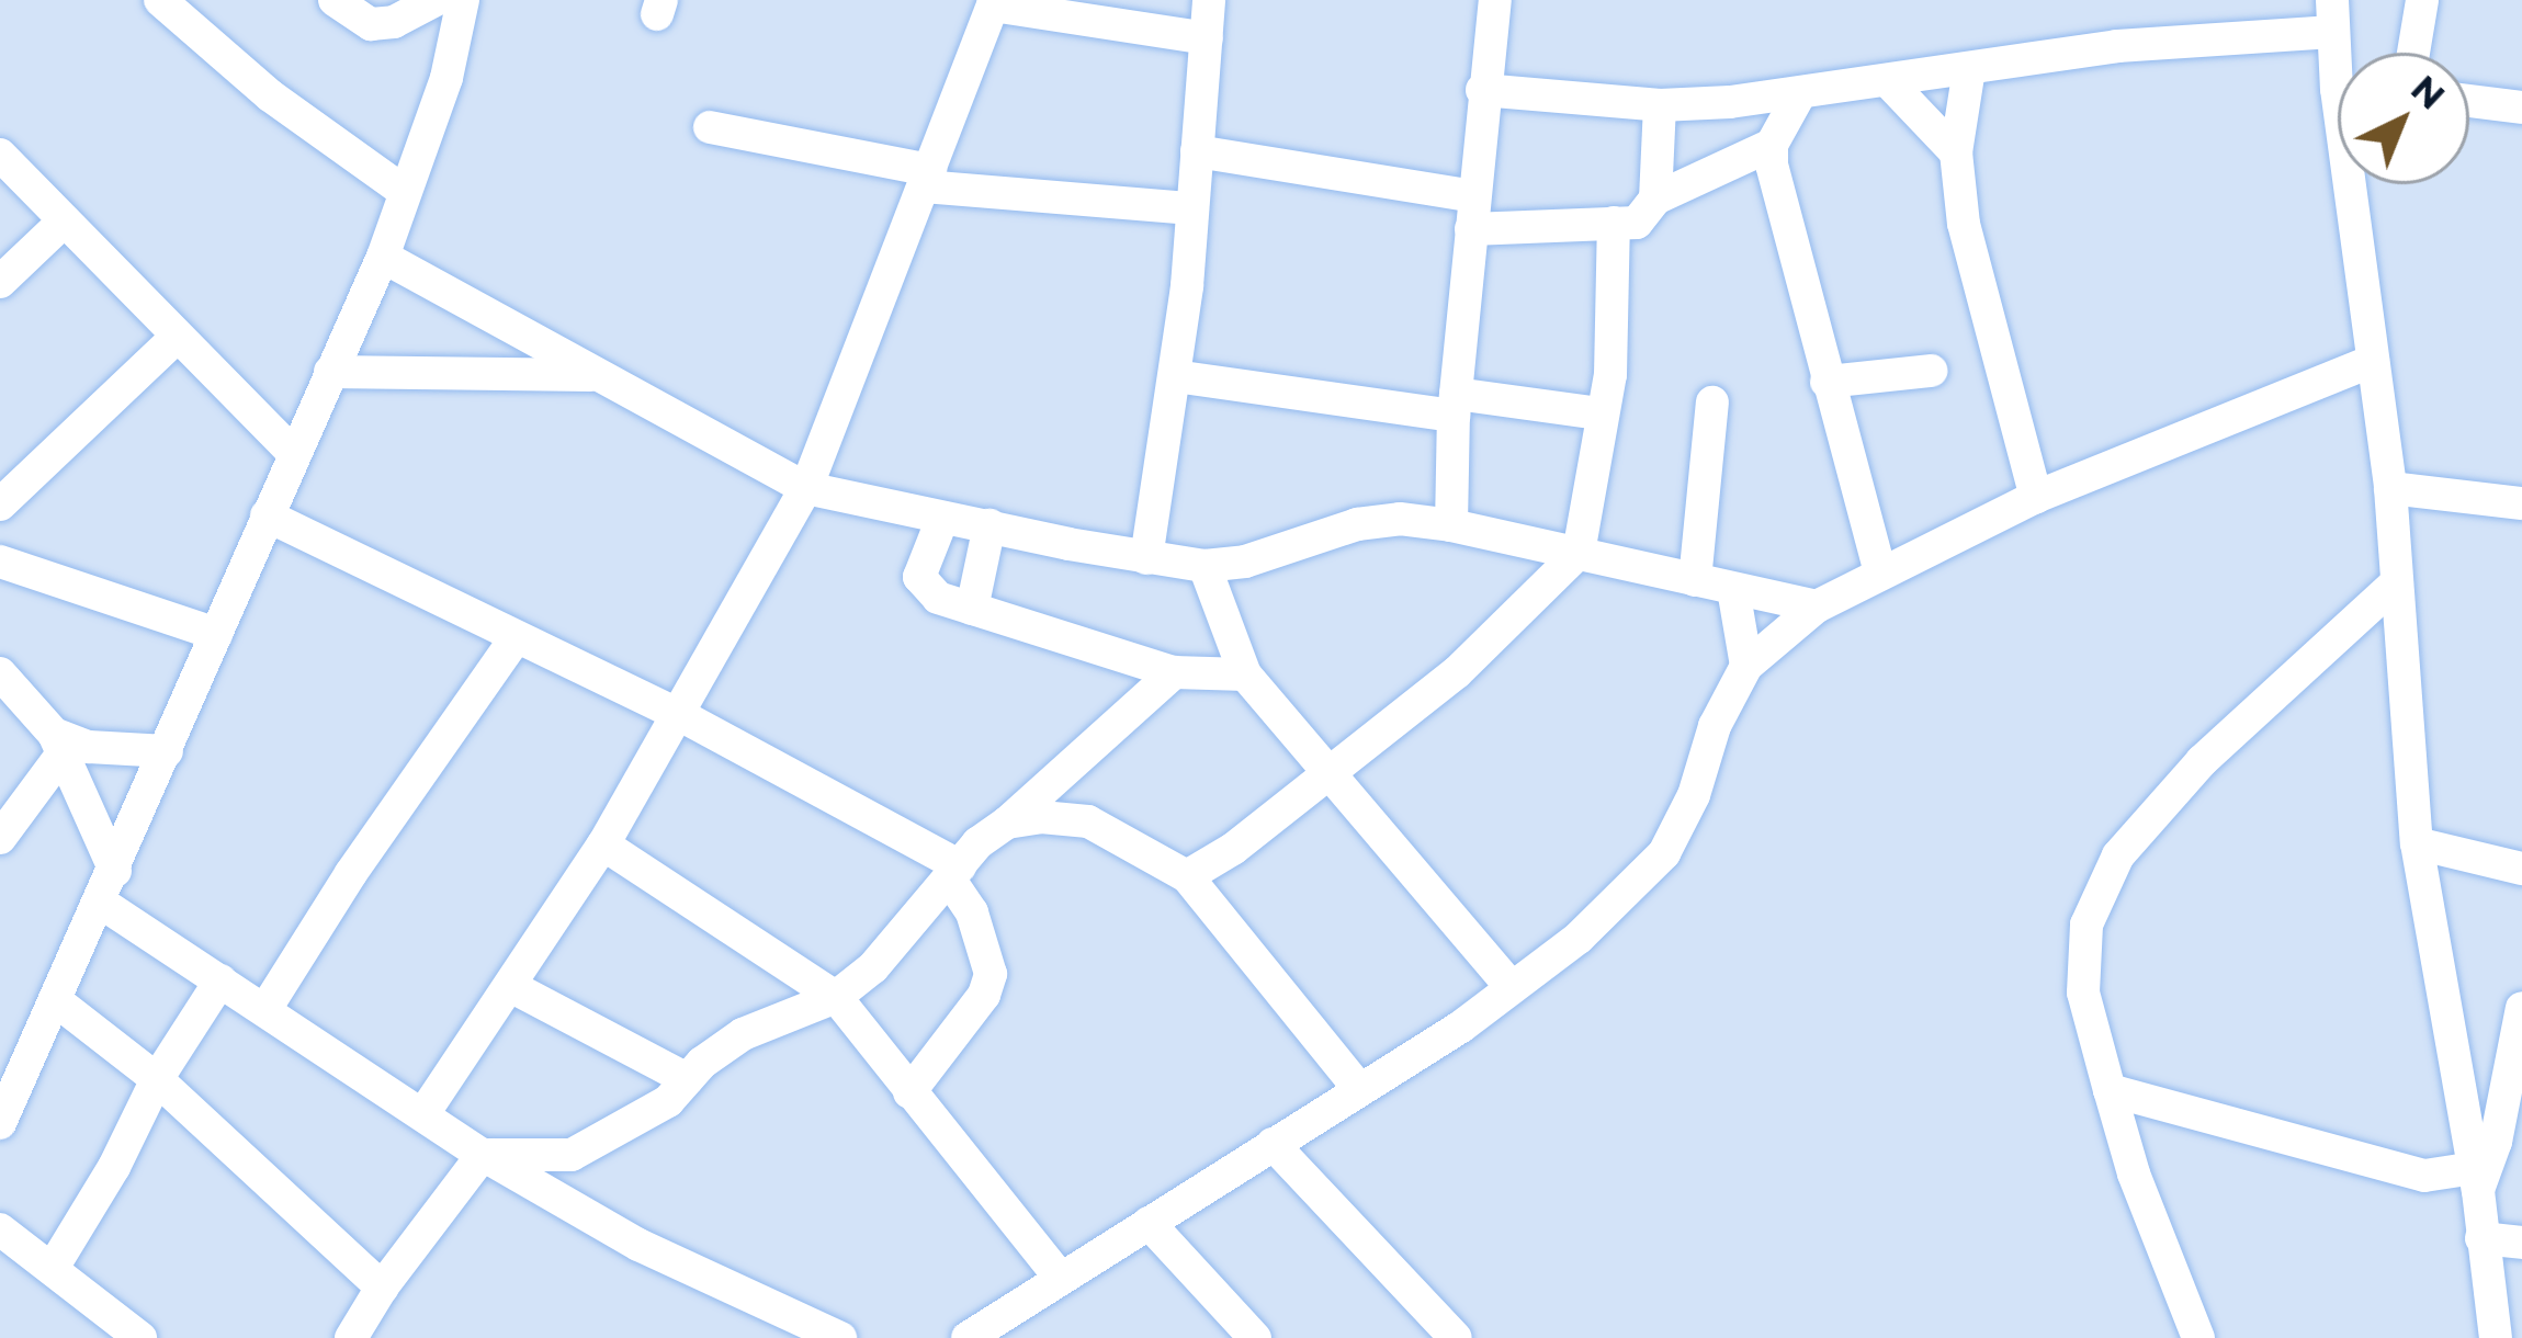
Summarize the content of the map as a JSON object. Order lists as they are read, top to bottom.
{
  "north": "top right"
}
